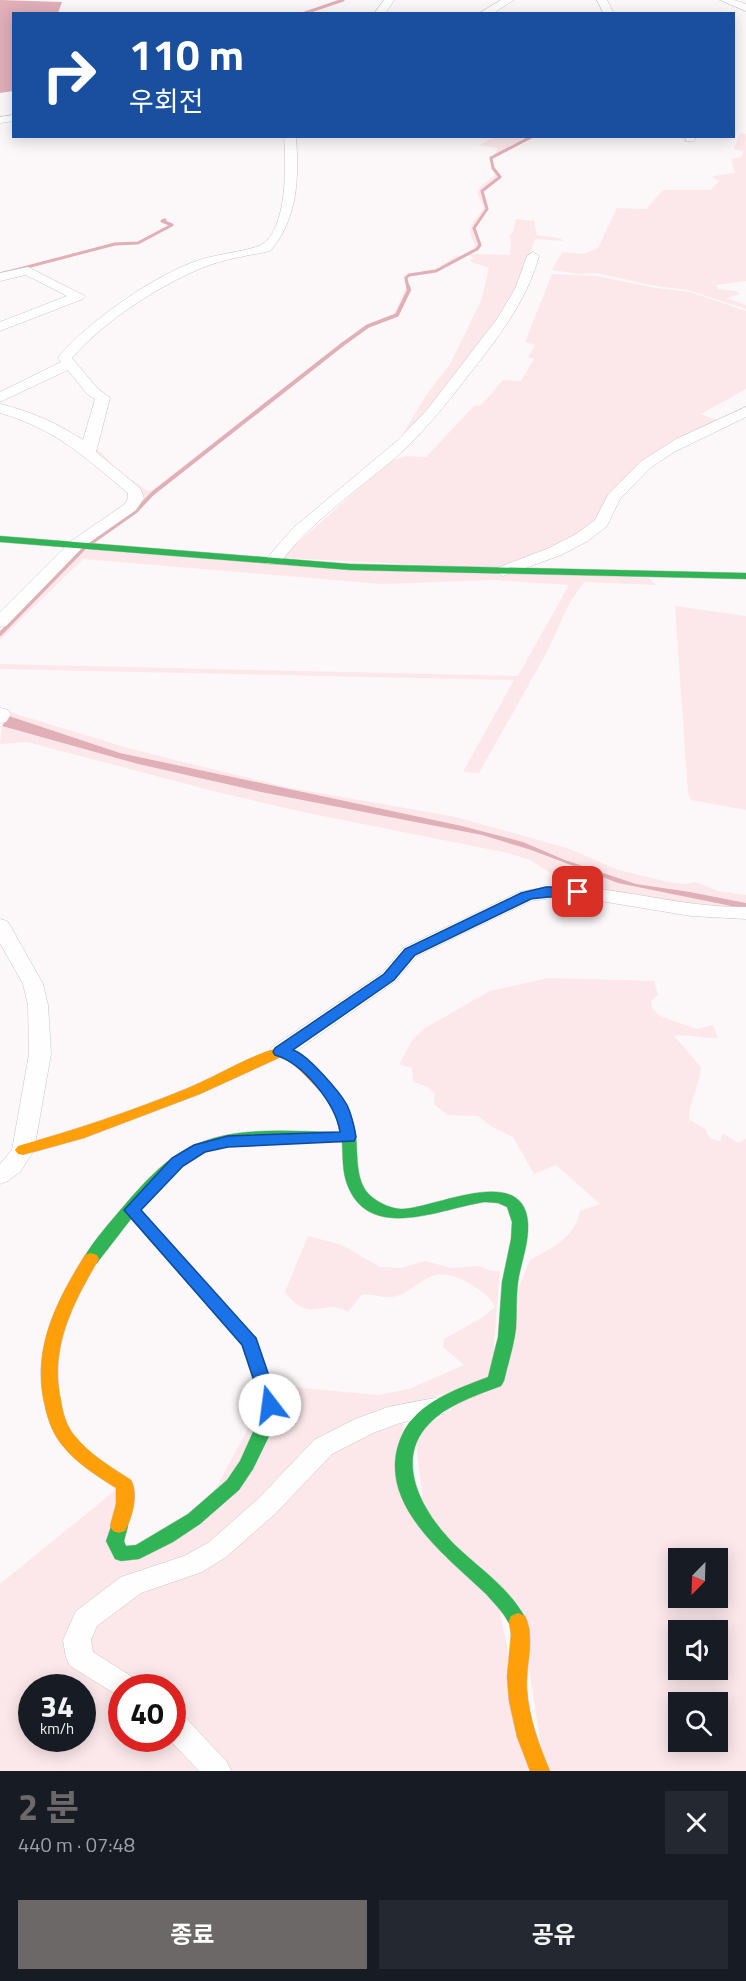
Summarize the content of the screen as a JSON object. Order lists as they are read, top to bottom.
{
  "north": "bottom left",
  "page": {
    "turn": ["110 m", "우회전"],
    "speed": "34 km/h",
    "limit": "40",
    "heading": ["2 분", "440 m · 07:48"],
    "buttons": ["종료", "공유"]
  }
}
